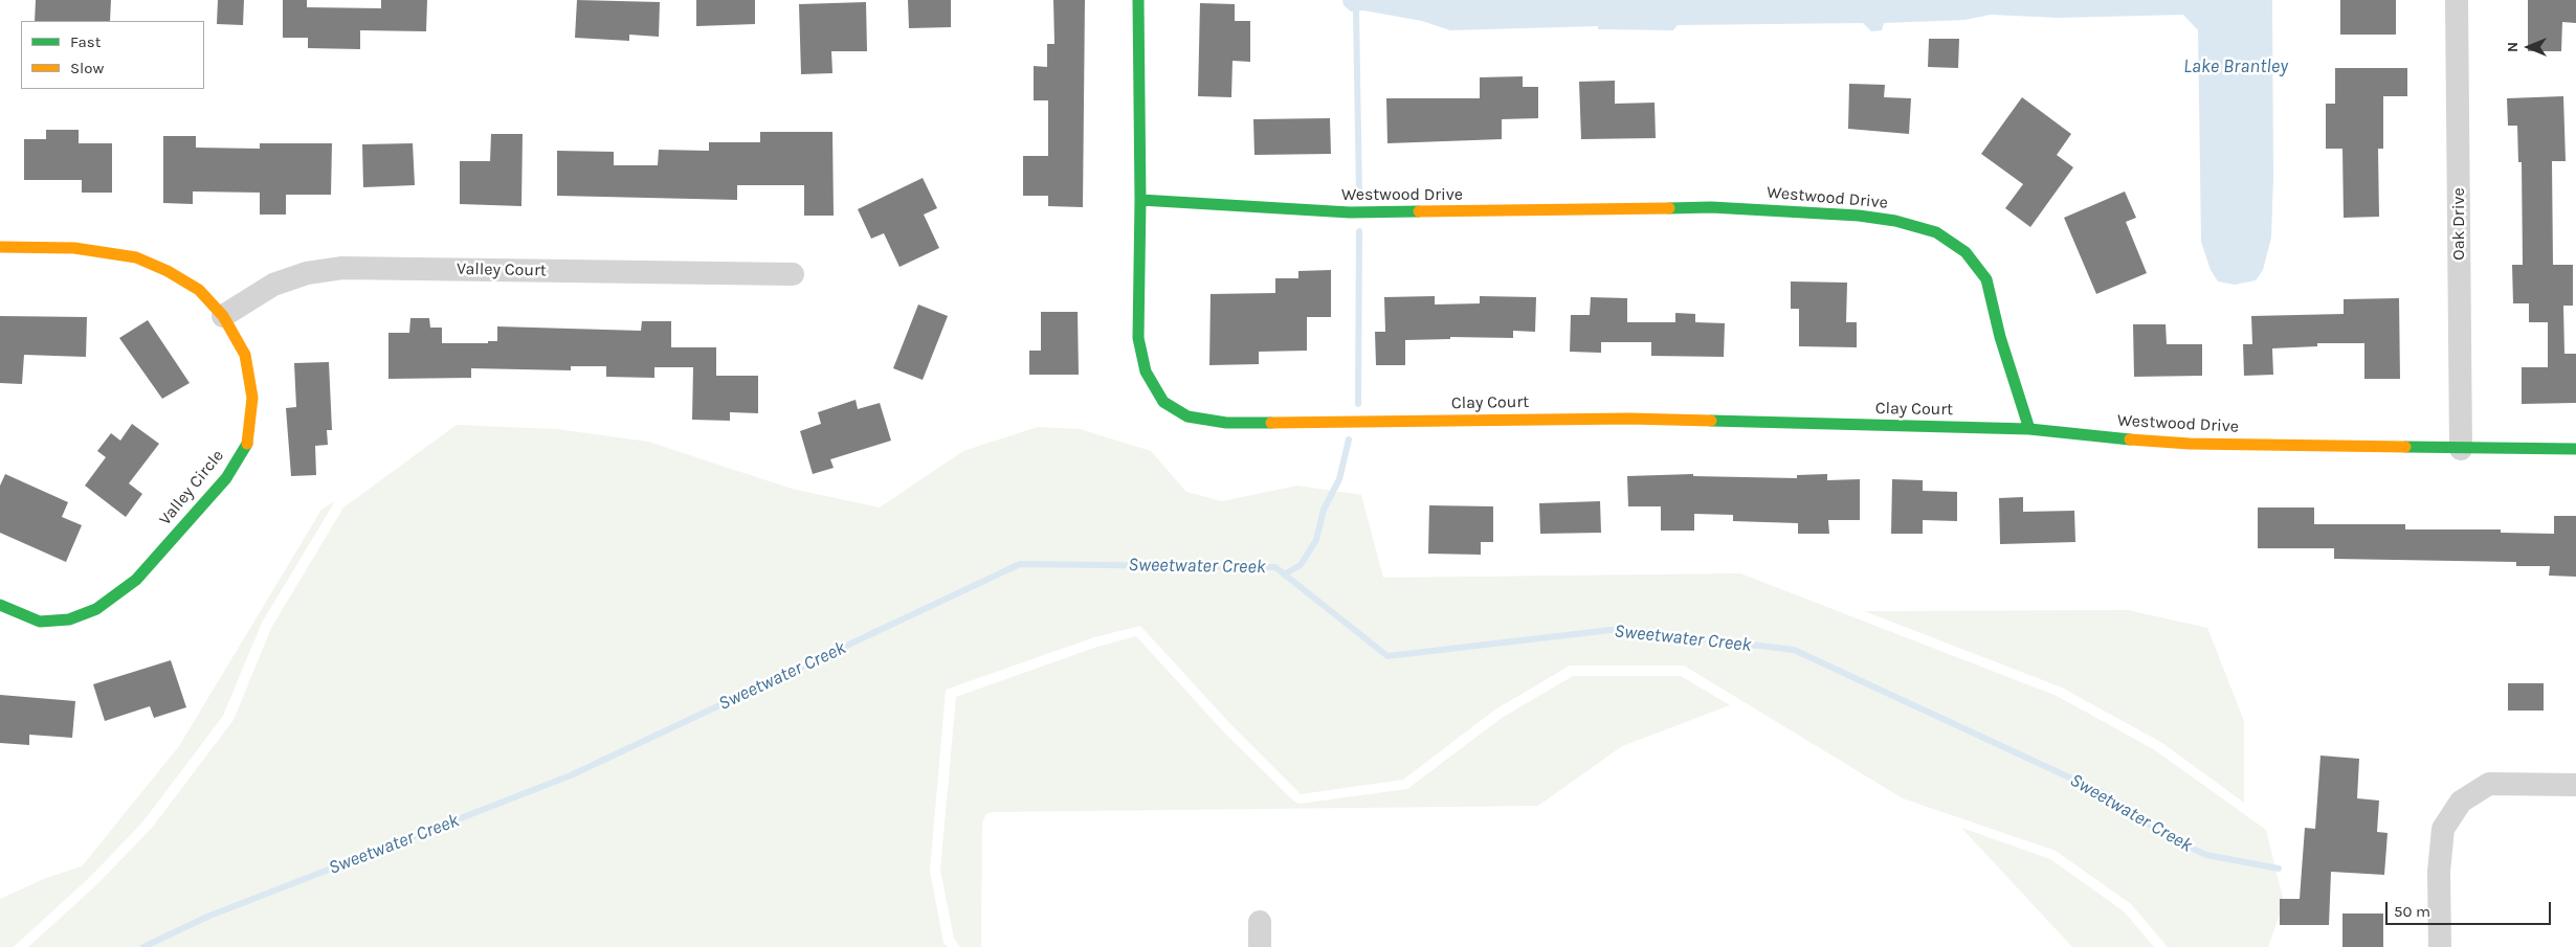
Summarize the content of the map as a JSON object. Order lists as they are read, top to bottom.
{
  "streets": {
    "street": [
      "Westwood Drive",
      "Oak Drive",
      "Valley Court",
      "Clay Court",
      "Valley Circle"
    ]
  },
  "crossings": [
    ["Westwood Drive", "Oak Drive"],
    ["Westwood Drive", "Clay Court"],
    ["Valley Court", "Valley Circle"]
  ],
  "water": ["Lake Brantley", "Sweetwater Creek"],
  "legend": ["Fast", "Slow"],
  "scale_bar": "50 m",
  "north": "left"
}
